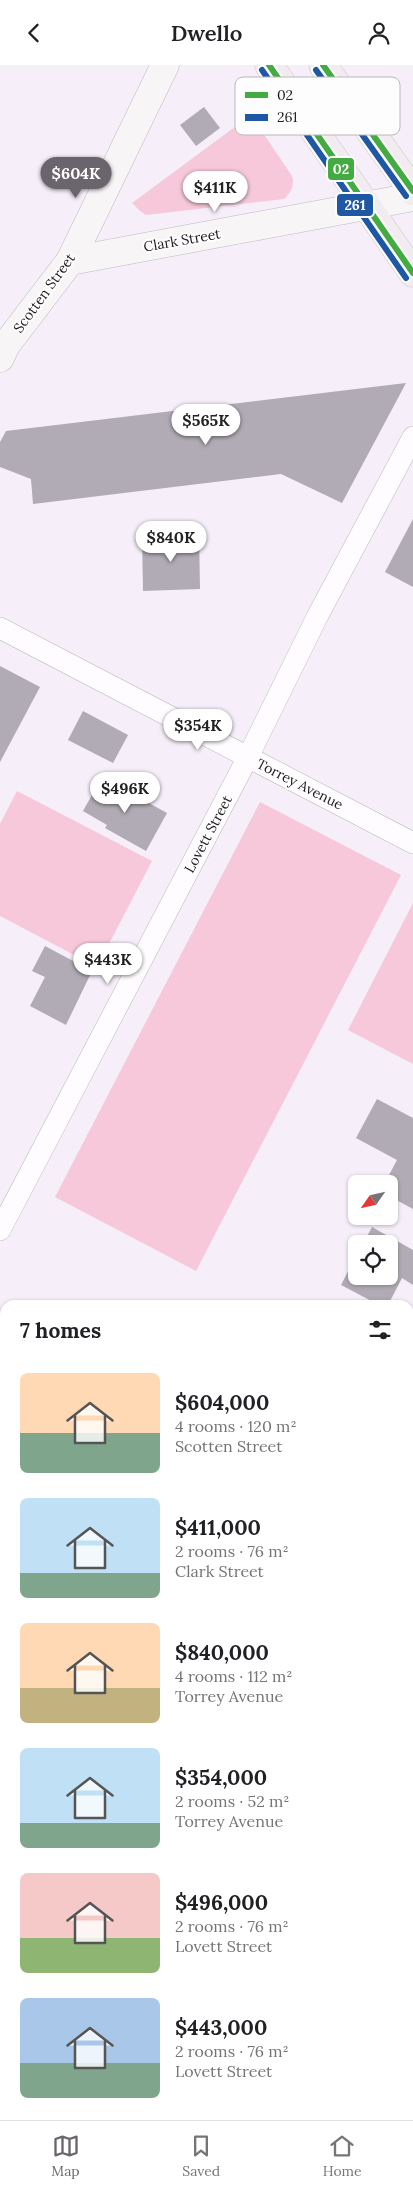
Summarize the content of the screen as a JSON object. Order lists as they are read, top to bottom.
{
  "streets": {
    "street": [
      "Clark Street",
      "Scotten Street",
      "Torrey Avenue",
      "Lovett Street"
    ]
  },
  "crossings": [
    ["Clark Street", "Scotten Street"],
    ["Torrey Avenue", "Lovett Street"]
  ],
  "lines": ["transit line 02", "transit line 261"],
  "legend": ["02", "261"],
  "north": "bottom left",
  "page": {
    "header": "Dwello",
    "price": [
      "$604K",
      "$411K",
      "$565K",
      "$840K",
      "$354K",
      "$496K",
      "$443K"
    ],
    "heading": "7 homes",
    "list": [
      {
        "name": "$604,000",
        "note": "4 rooms · 120 m² · Scotten Street"
      },
      {
        "name": "$411,000",
        "note": "2 rooms · 76 m² · Clark Street"
      },
      {
        "name": "$840,000",
        "note": "4 rooms · 112 m² · Torrey Avenue"
      },
      {
        "name": "$354,000",
        "note": "2 rooms · 52 m² · Torrey Avenue"
      },
      {
        "name": "$496,000",
        "note": "2 rooms · 76 m² · Lovett Street"
      },
      {
        "name": "$443,000",
        "note": "2 rooms · 76 m² · Lovett Street"
      }
    ],
    "tabs": ["Map", "Saved", "Home"]
  }
}
